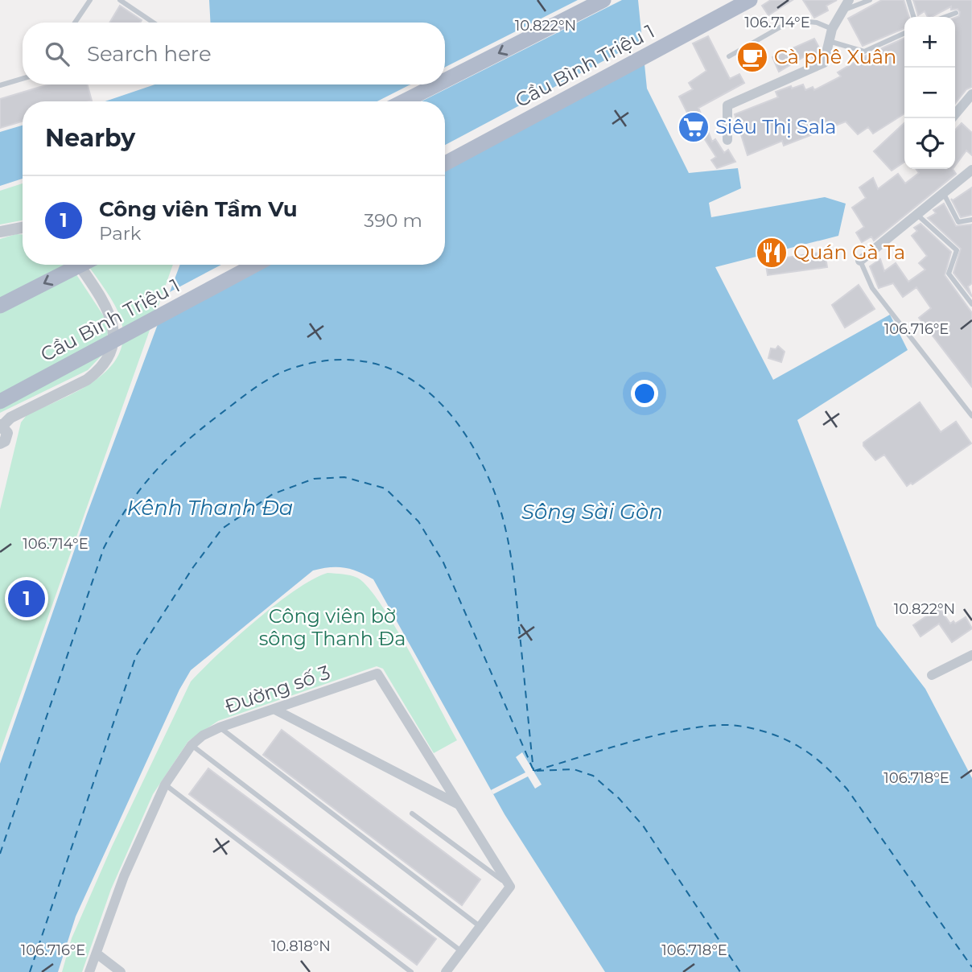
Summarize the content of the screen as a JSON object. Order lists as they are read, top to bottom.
{
  "streets": {
    "main road": ["Cầu Bình Triệu 1"],
    "street": ["Đường số 3"]
  },
  "water": ["Kênh Thanh Đa", "Sông Sài Gòn"],
  "parks": ["Công viên bờ sông Thanh Đa"],
  "places": {
    "cafe": ["Cà phê Xuân"],
    "supermarket": ["Siêu Thị Sala"],
    "restaurant": ["Quán Gà Ta"]
  },
  "page": {
    "map_buttons": ["+", "−"],
    "search": "Search here",
    "heading": "Nearby",
    "list": [
      {
        "mark": "1",
        "name": "Công viên Tầm Vu",
        "note": "Park",
        "value": "390 m"
      }
    ],
    "pins": "1"
  },
  "coordinates": [
    "106.714°E",
    "10.822°N",
    "106.716°E",
    "106.718°E",
    "10.818°N"
  ]
}
